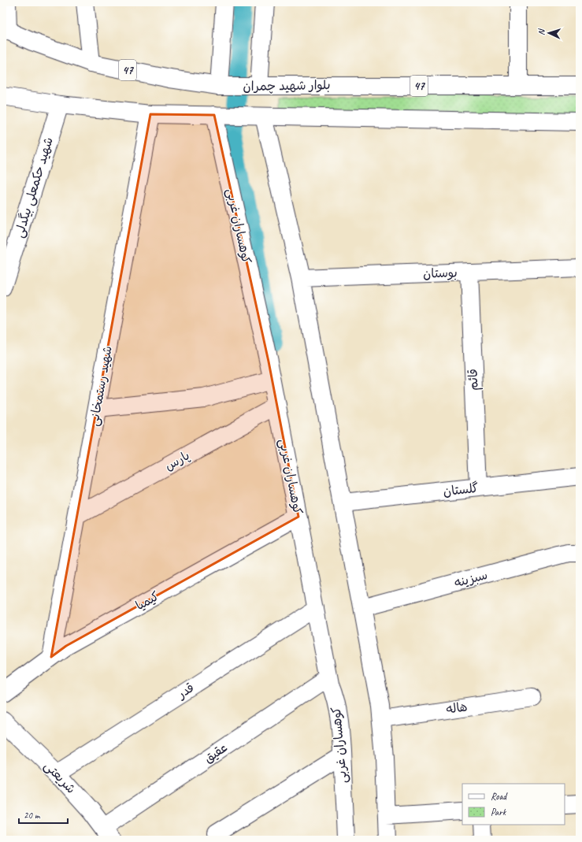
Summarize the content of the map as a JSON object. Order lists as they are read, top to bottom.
{
  "streets": {
    "street": [
      "47",
      "بلوار شهید چمران",
      "شهید حکمعلی بیگدلی",
      "کوهساران غربی",
      "بوستان",
      "قائم",
      "شهید رستمخانی",
      "پارس",
      "گلستان",
      "سبزینه",
      "کیمیا",
      "قدر",
      "هاله",
      "عقیق",
      "شریعتی"
    ]
  },
  "crossings": [
    ["کوهساران غربی", "پارس"],
    ["کوهساران غربی", "کیمیا"],
    ["کوهساران غربی", "قدر"],
    ["کوهساران غربی", "عقیق"],
    ["بوستان", "قائم"],
    ["قائم", "گلستان"],
    ["شهید رستمخانی", "پارس"],
    ["شهید رستمخانی", "کیمیا"],
    ["قدر", "شریعتی"],
    ["عقیق", "شریعتی"]
  ],
  "legend": ["Road", "Park"],
  "scale_bar": "20 m",
  "north": "left"
}
